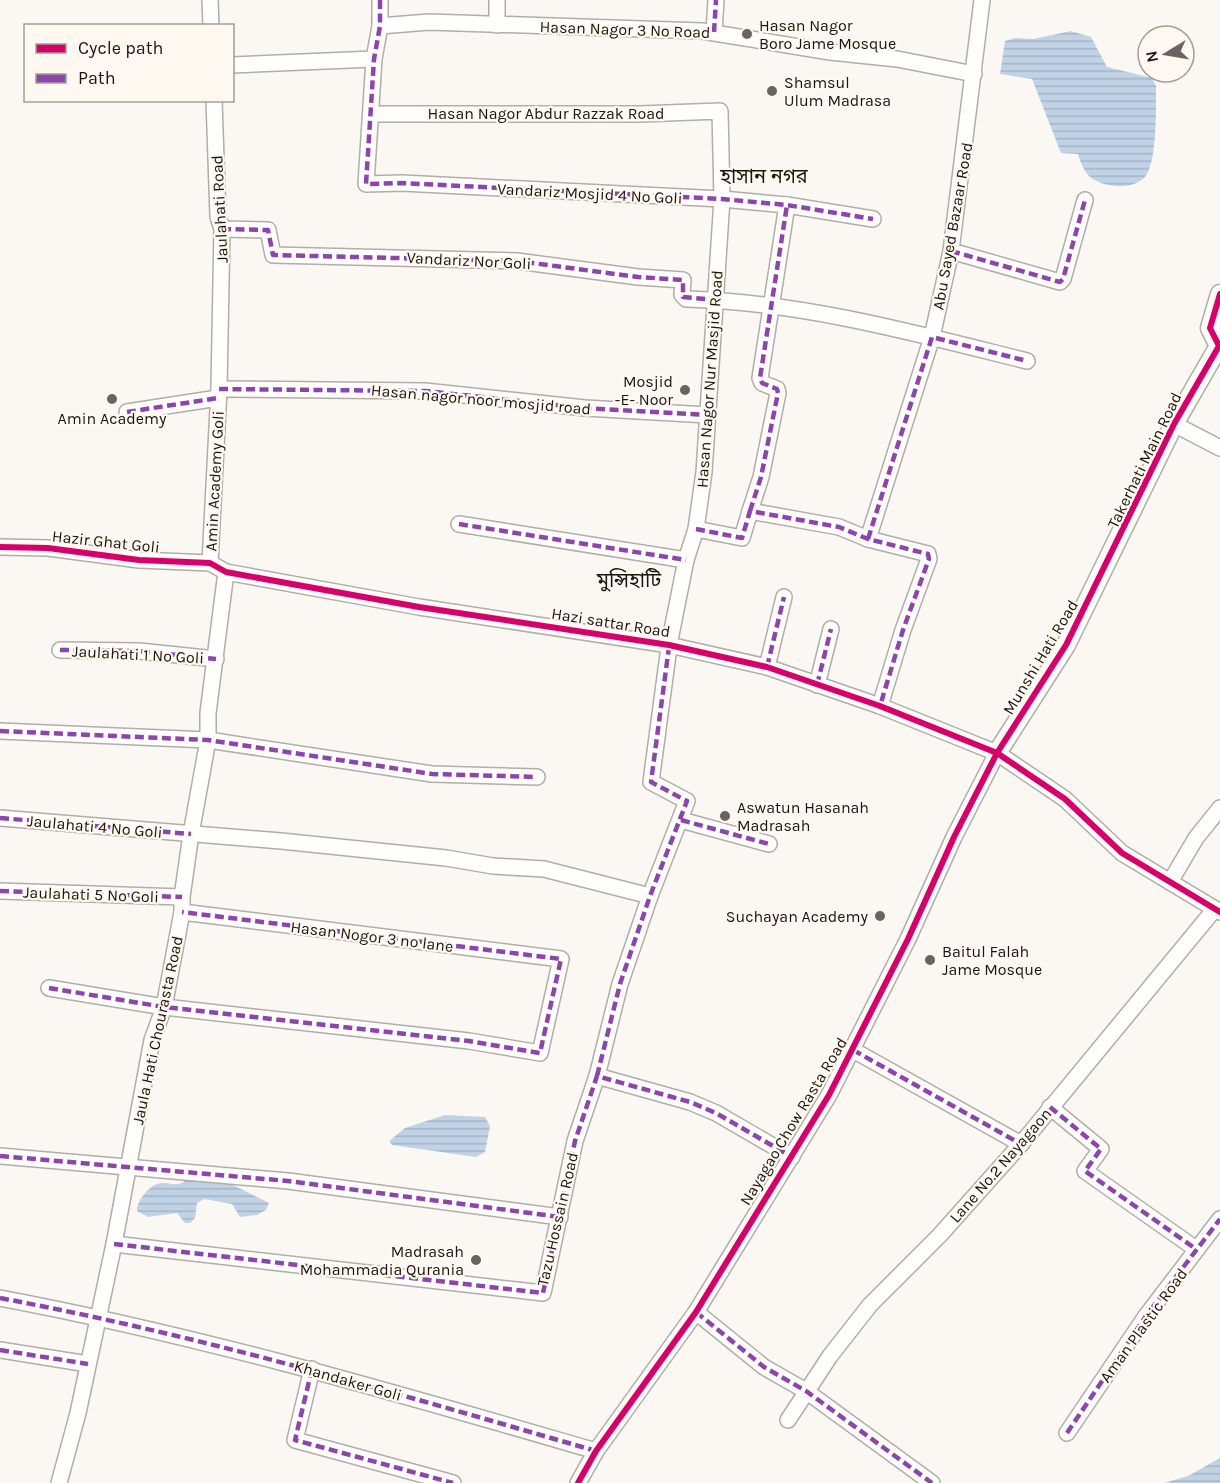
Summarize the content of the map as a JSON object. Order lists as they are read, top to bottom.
{
  "streets": {
    "street": [
      "Hasan Nagor 3 No Road",
      "Hasan Nagor Abdur Razzak Road",
      "Vandariz Mosjid 4 No Goli",
      "Jaulahati Road",
      "Abu Sayed Bazaar Road",
      "Vandariz Nor Goli",
      "Hasan Nagor Nur Masjid Road",
      "Hasan nagor noor mosjid road",
      "Takerhati Main Road",
      "Amin Academy Goli",
      "Hazir Ghat Goli",
      "Hazi sattar Road",
      "Jaulahati 1 No Goli",
      "Munshi Hati Road",
      "Jaulahati 4 No Goli",
      "Jaulahati 5 No Goli",
      "Hasan Nogor 3 no lane",
      "Jaula Hati Chourasta Road",
      "Nayagao Chow Rasta Road",
      "Lane No.2 Nayagaon",
      "Tazu Hossain Road",
      "Aman Plastic Road",
      "Khandaker Goli"
    ]
  },
  "crossings": [
    ["Hasan Nagor 3 No Road", "Vandariz Mosjid 4 No Goli"],
    ["Hasan Nagor 3 No Road", "Abu Sayed Bazaar Road"],
    ["Hasan Nagor Abdur Razzak Road", "Vandariz Mosjid 4 No Goli"],
    ["Hasan Nagor Abdur Razzak Road", "Hasan Nagor Nur Masjid Road"],
    ["Vandariz Mosjid 4 No Goli", "Hasan Nagor Nur Masjid Road"],
    ["Jaulahati Road", "Vandariz Nor Goli"],
    ["Jaulahati Road", "Hasan nagor noor mosjid road"],
    ["Jaulahati Road", "Amin Academy Goli"],
    ["Vandariz Nor Goli", "Hasan Nagor Nur Masjid Road"],
    ["Hasan Nagor Nur Masjid Road", "Hasan nagor noor mosjid road"],
    ["Hasan Nagor Nur Masjid Road", "Hazi sattar Road"],
    ["Hasan Nagor Nur Masjid Road", "Tazu Hossain Road"],
    ["Hasan nagor noor mosjid road", "Amin Academy Goli"],
    ["Takerhati Main Road", "Munshi Hati Road"],
    ["Amin Academy Goli", "Hazir Ghat Goli"],
    ["Amin Academy Goli", "Hazi sattar Road"],
    ["Hazir Ghat Goli", "Hazi sattar Road"],
    ["Hazi sattar Road", "Munshi Hati Road"],
    ["Hazi sattar Road", "Jaula Hati Chourasta Road"],
    ["Hazi sattar Road", "Nayagao Chow Rasta Road"],
    ["Hazi sattar Road", "Lane No.2 Nayagaon"],
    ["Jaulahati 1 No Goli", "Jaula Hati Chourasta Road"],
    ["Munshi Hati Road", "Nayagao Chow Rasta Road"],
    ["Jaulahati 4 No Goli", "Jaula Hati Chourasta Road"],
    ["Jaulahati 4 No Goli", "Tazu Hossain Road"],
    ["Jaulahati 5 No Goli", "Hasan Nogor 3 no lane"],
    ["Jaulahati 5 No Goli", "Jaula Hati Chourasta Road"],
    ["Hasan Nogor 3 no lane", "Jaula Hati Chourasta Road"],
    ["Jaula Hati Chourasta Road", "Tazu Hossain Road"],
    ["Jaula Hati Chourasta Road", "Khandaker Goli"],
    ["Nayagao Chow Rasta Road", "Khandaker Goli"]
  ],
  "districts": ["হাসান নগর", "মুন্সিহাটি"],
  "places": [
    "Hasan Nagor Boro Jame Mosque",
    "Shamsul Ulum Madrasa",
    "Mosjid -E- Noor",
    "Amin Academy",
    "Aswatun Hasanah Madrasah",
    "Suchayan Academy",
    "Baitul Falah Jame Mosque",
    "Madrasah Mohammadia Qurania"
  ],
  "legend": ["Cycle path", "Path"],
  "north": "left"
}
